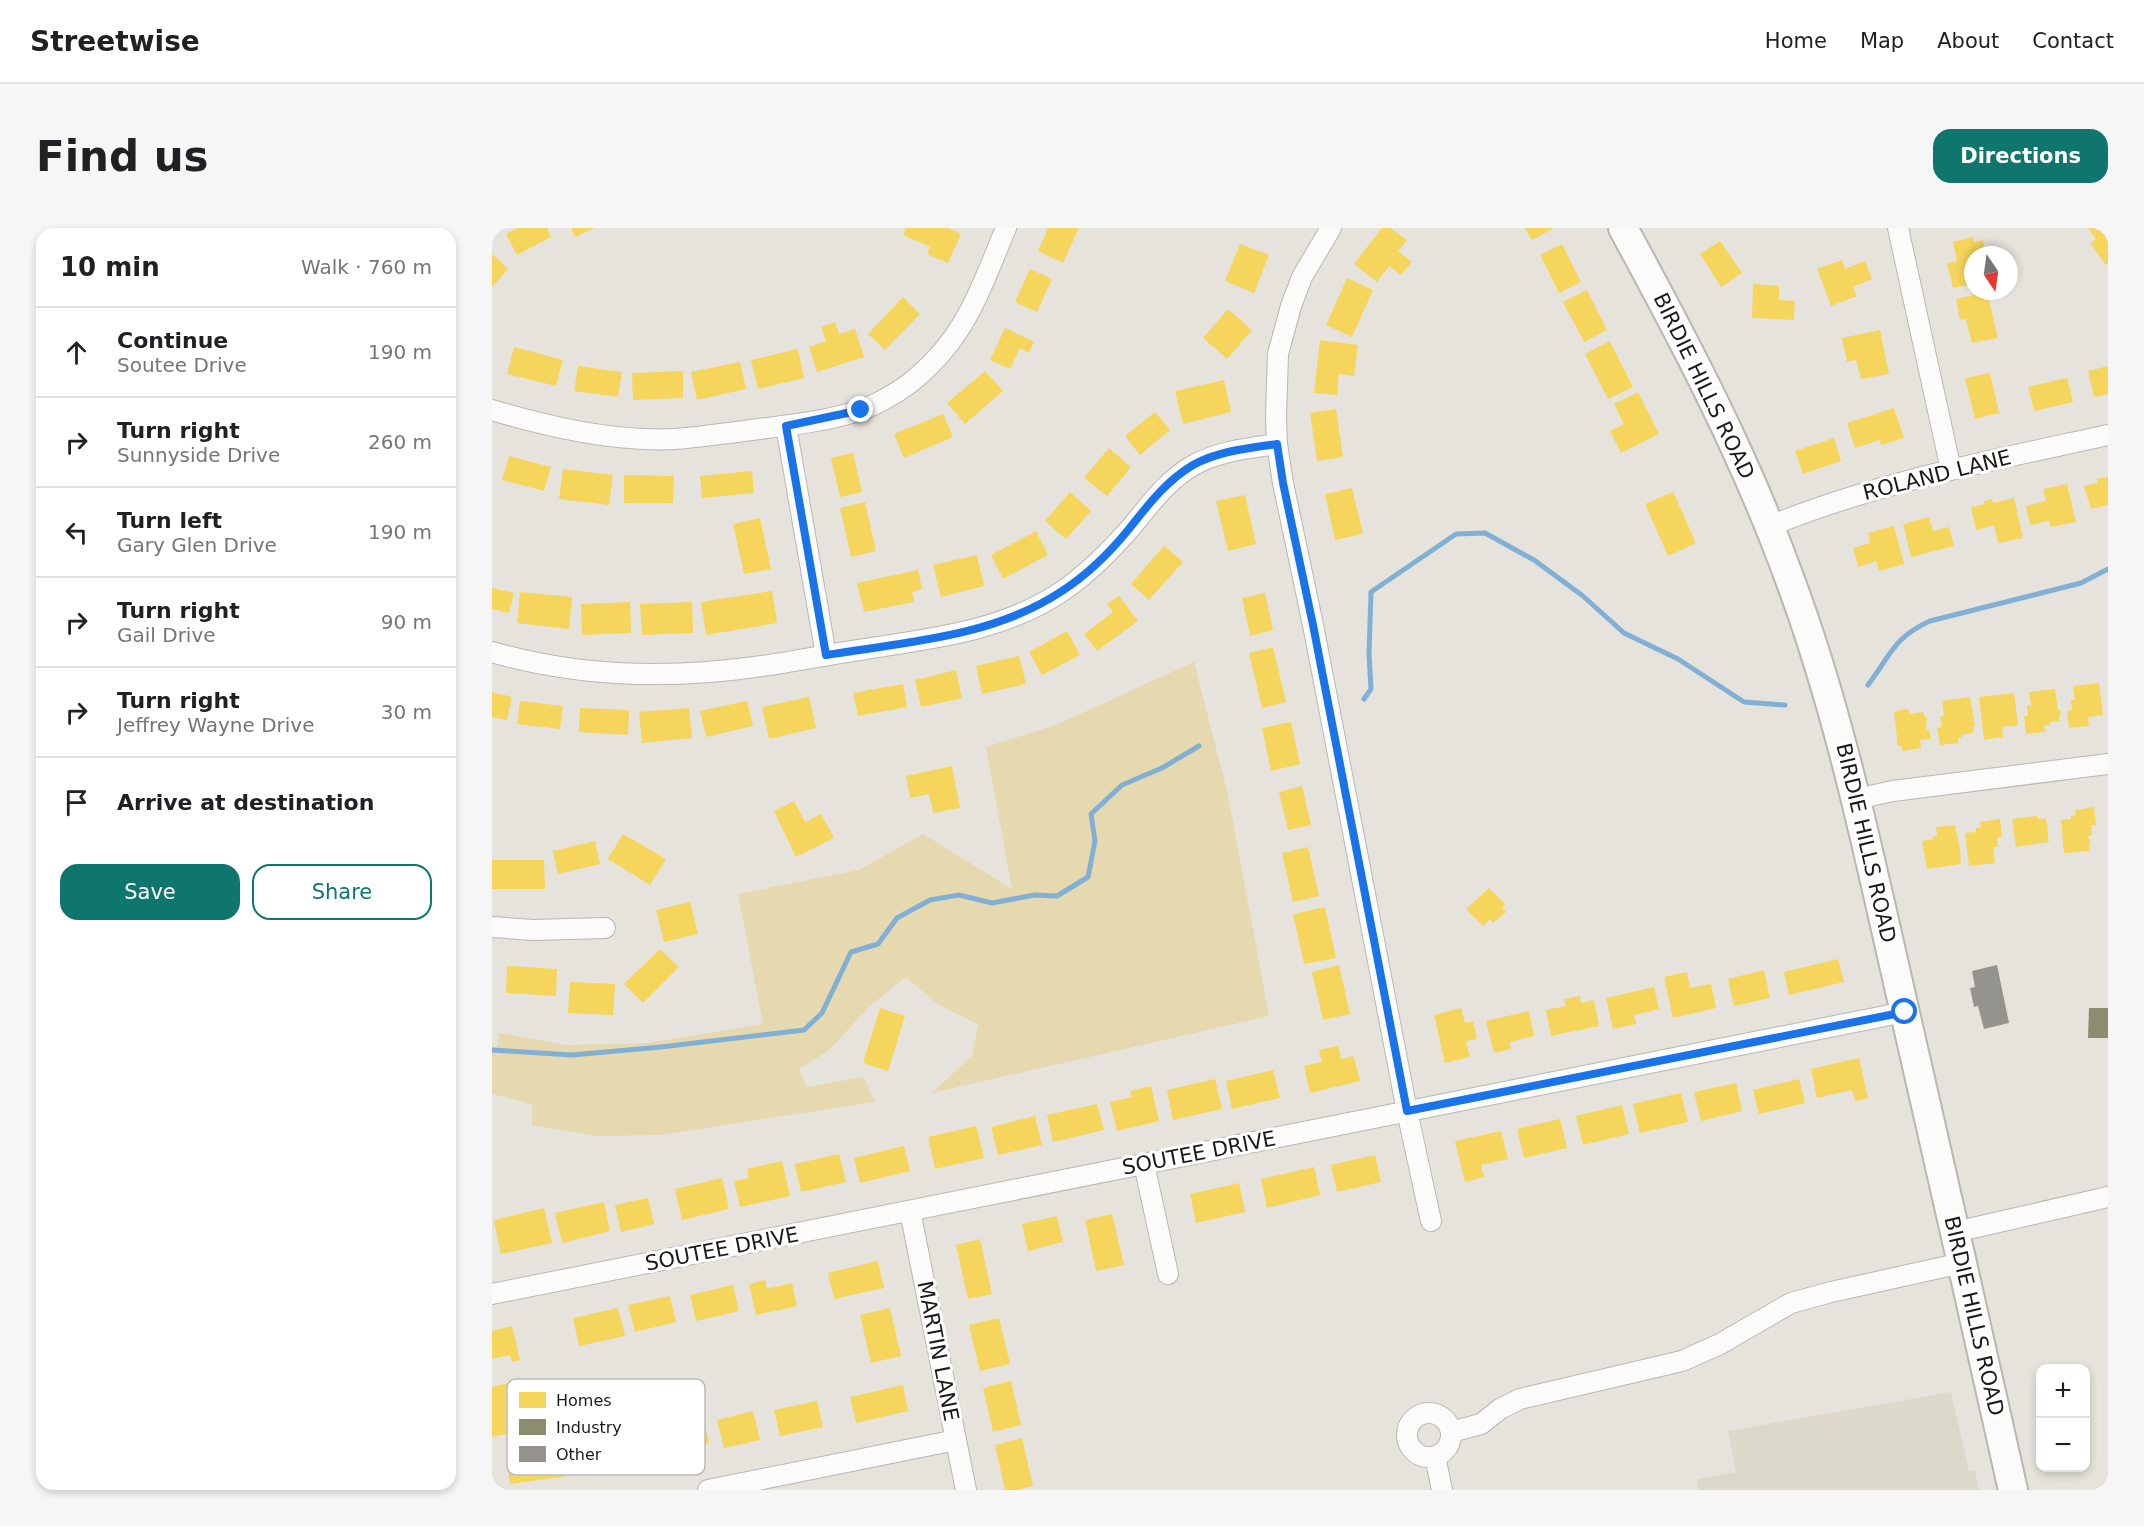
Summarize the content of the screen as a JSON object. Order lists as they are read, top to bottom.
{
  "streets": {
    "main road": ["BIRDIE HILLS ROAD"],
    "street": ["ROLAND LANE", "SOUTEE DRIVE", "MARTIN LANE"]
  },
  "crossings": [
    ["BIRDIE HILLS ROAD", "ROLAND LANE"],
    ["BIRDIE HILLS ROAD", "SOUTEE DRIVE"],
    ["SOUTEE DRIVE", "MARTIN LANE"]
  ],
  "legend": ["Homes", "Industry", "Other"],
  "north": "bottom",
  "page": {
    "header": "Streetwise",
    "nav": [
      "Home",
      "Map",
      "About",
      "Contact"
    ],
    "buttons": [
      "Directions",
      ["Save", "Share"]
    ],
    "title": "Find us",
    "heading": ["10 min", "Walk · 760 m"],
    "list": [
      ["Continue", "Soutee Drive", "190 m"],
      ["Turn right", "Sunnyside Drive", "260 m"],
      ["Turn left", "Gary Glen Drive", "190 m"],
      ["Turn right", "Gail Drive", "90 m"],
      ["Turn right", "Jeffrey Wayne Drive", "30 m"],
      "Arrive at destination"
    ],
    "map_buttons": ["+", "−"]
  }
}
